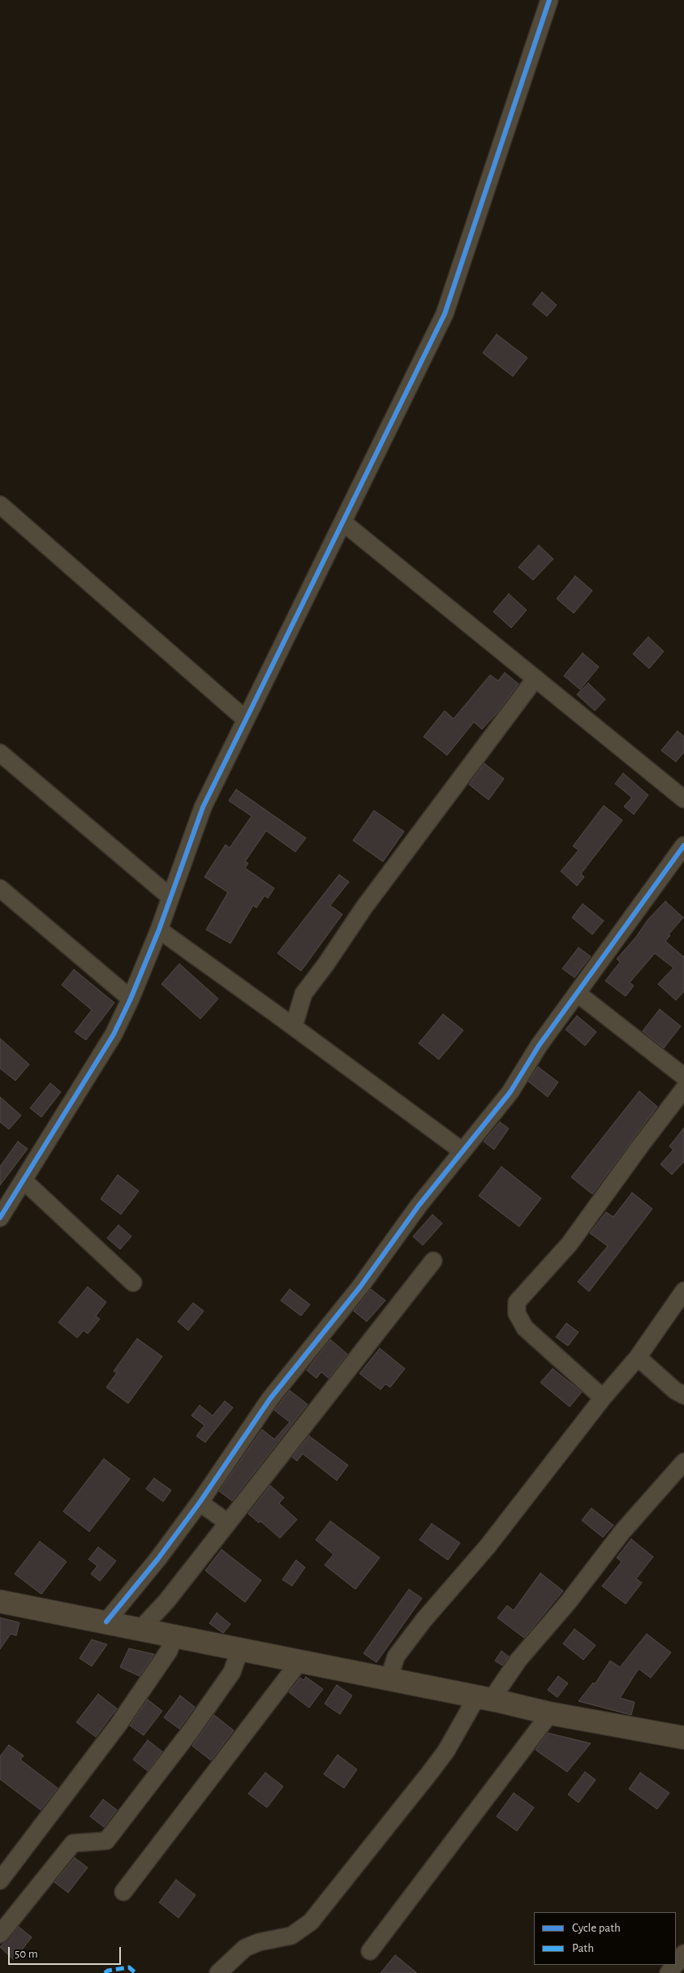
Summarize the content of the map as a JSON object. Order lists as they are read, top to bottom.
{
  "legend": ["Cycle path", "Path"],
  "scale_bar": "50 m"
}
